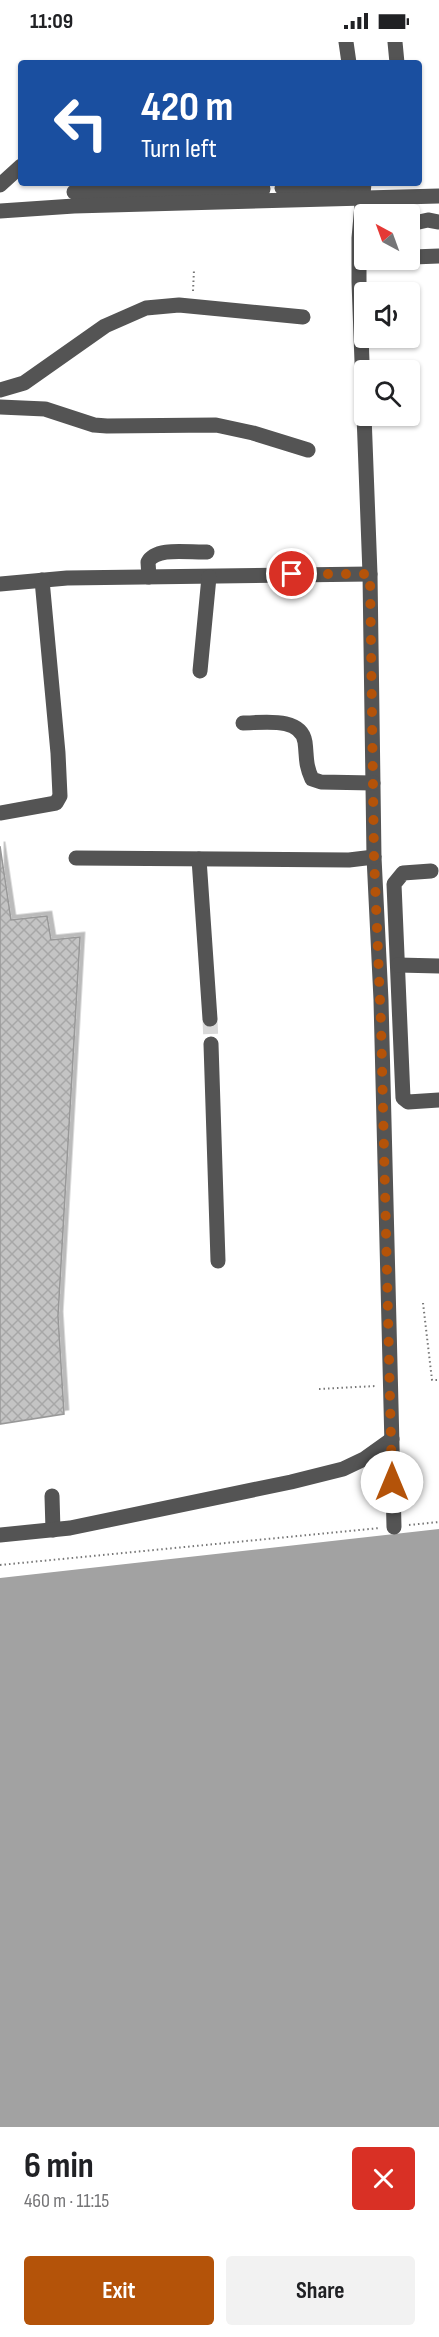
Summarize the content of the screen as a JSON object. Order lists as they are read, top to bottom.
{
  "north": "top left",
  "page": {
    "status": "11:09",
    "turn": ["420 m", "Turn left"],
    "heading": ["6 min", "460 m · 11:15"],
    "buttons": ["Exit", "Share"]
  }
}
